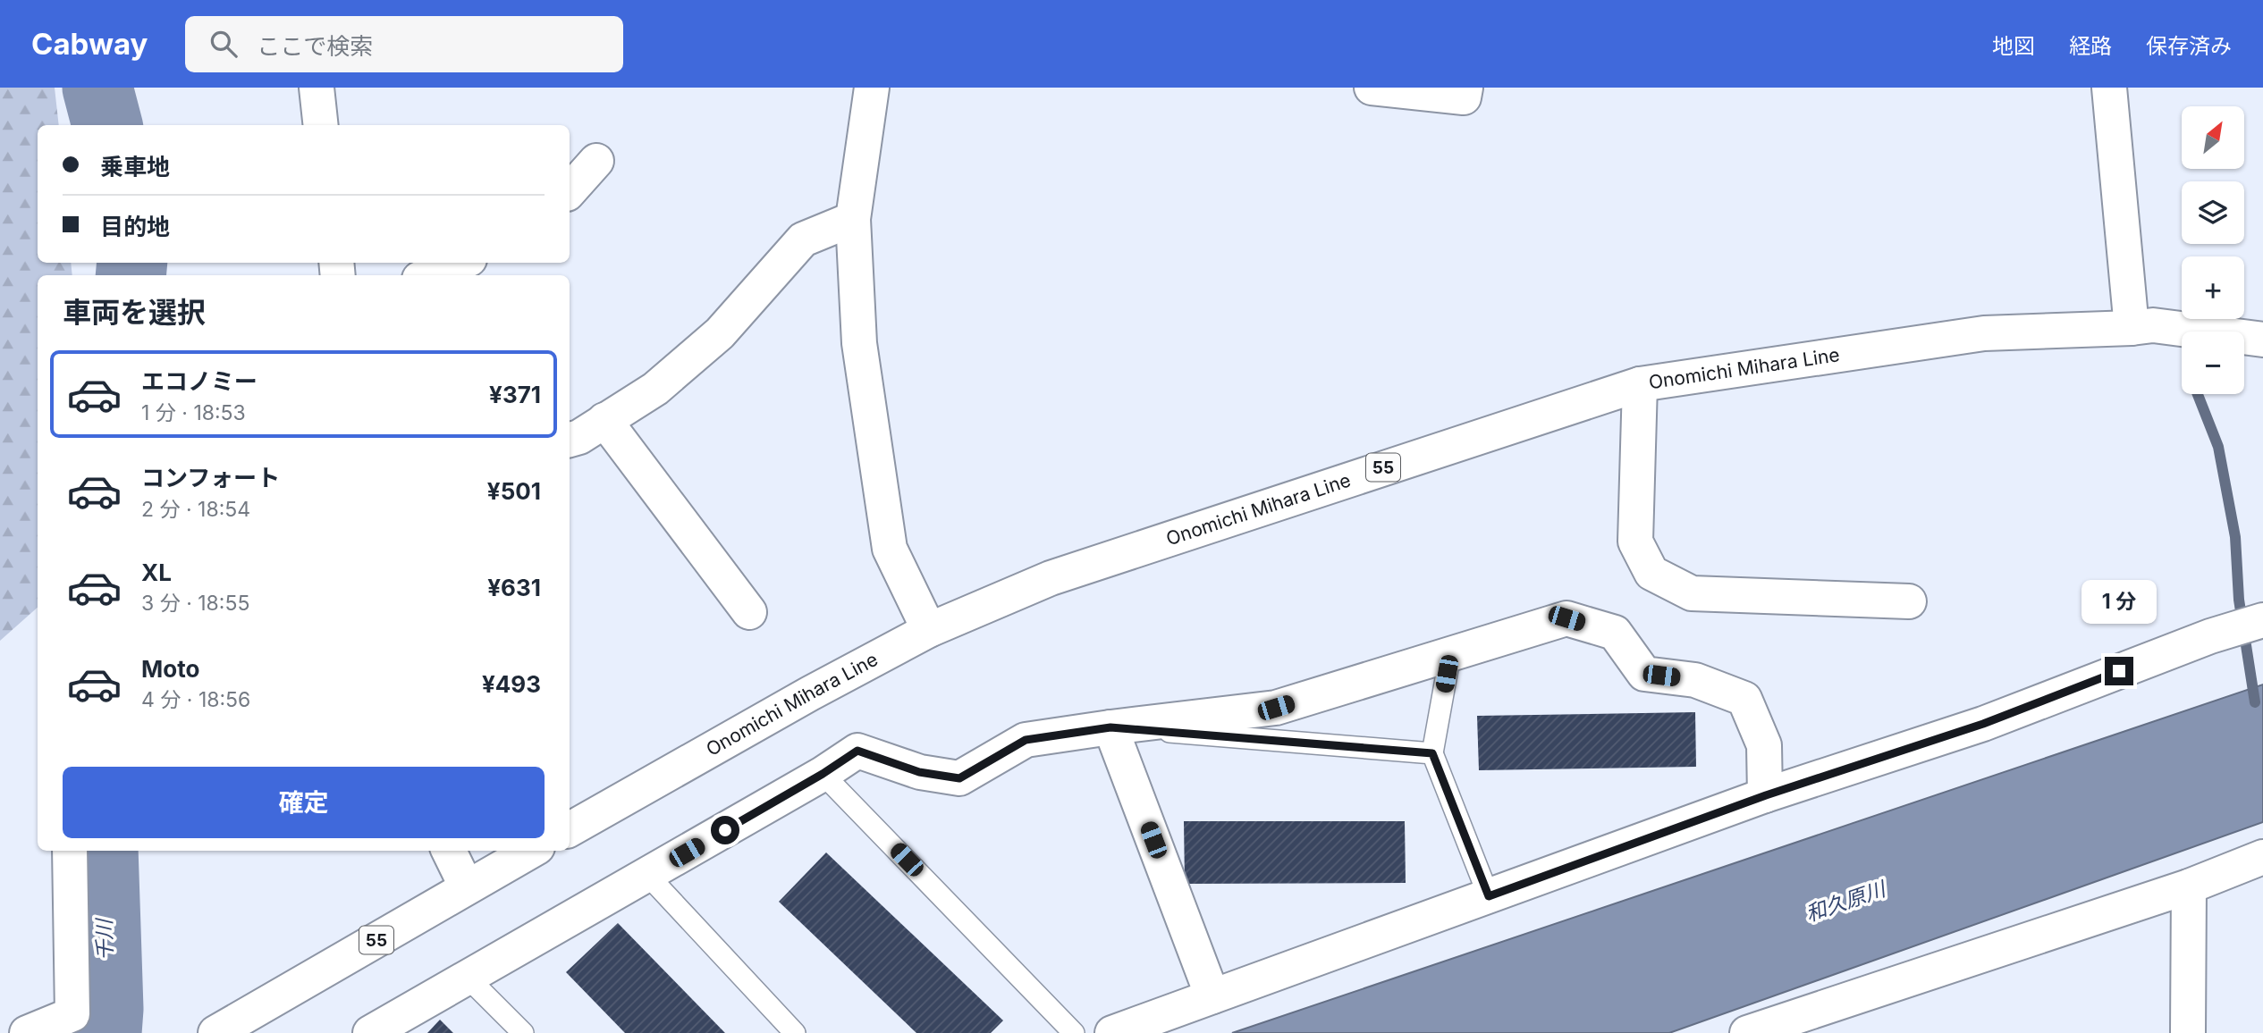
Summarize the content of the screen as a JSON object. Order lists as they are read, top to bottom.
{
  "streets": {
    "street": ["Onomichi Mihara Line", "55"]
  },
  "water": ["和久原川", "千川"],
  "north": "top right",
  "page": {
    "header": "Cabway",
    "search": "ここで検索",
    "nav": ["地図", "経路", "保存済み"],
    "map_buttons": ["+", "−"],
    "banner": ["乗車地", "目的地"],
    "heading": "車両を選択",
    "list": [
      {
        "name": "エコノミー",
        "note": "1 分 · 18:53",
        "value": "¥371"
      },
      {
        "name": "コンフォート",
        "note": "2 分 · 18:54",
        "value": "¥501"
      },
      {
        "name": "XL",
        "note": "3 分 · 18:55",
        "value": "¥631"
      },
      {
        "name": "Moto",
        "note": "4 分 · 18:56",
        "value": "¥493"
      }
    ],
    "bubble": "1 分",
    "buttons": "確定"
  }
}
